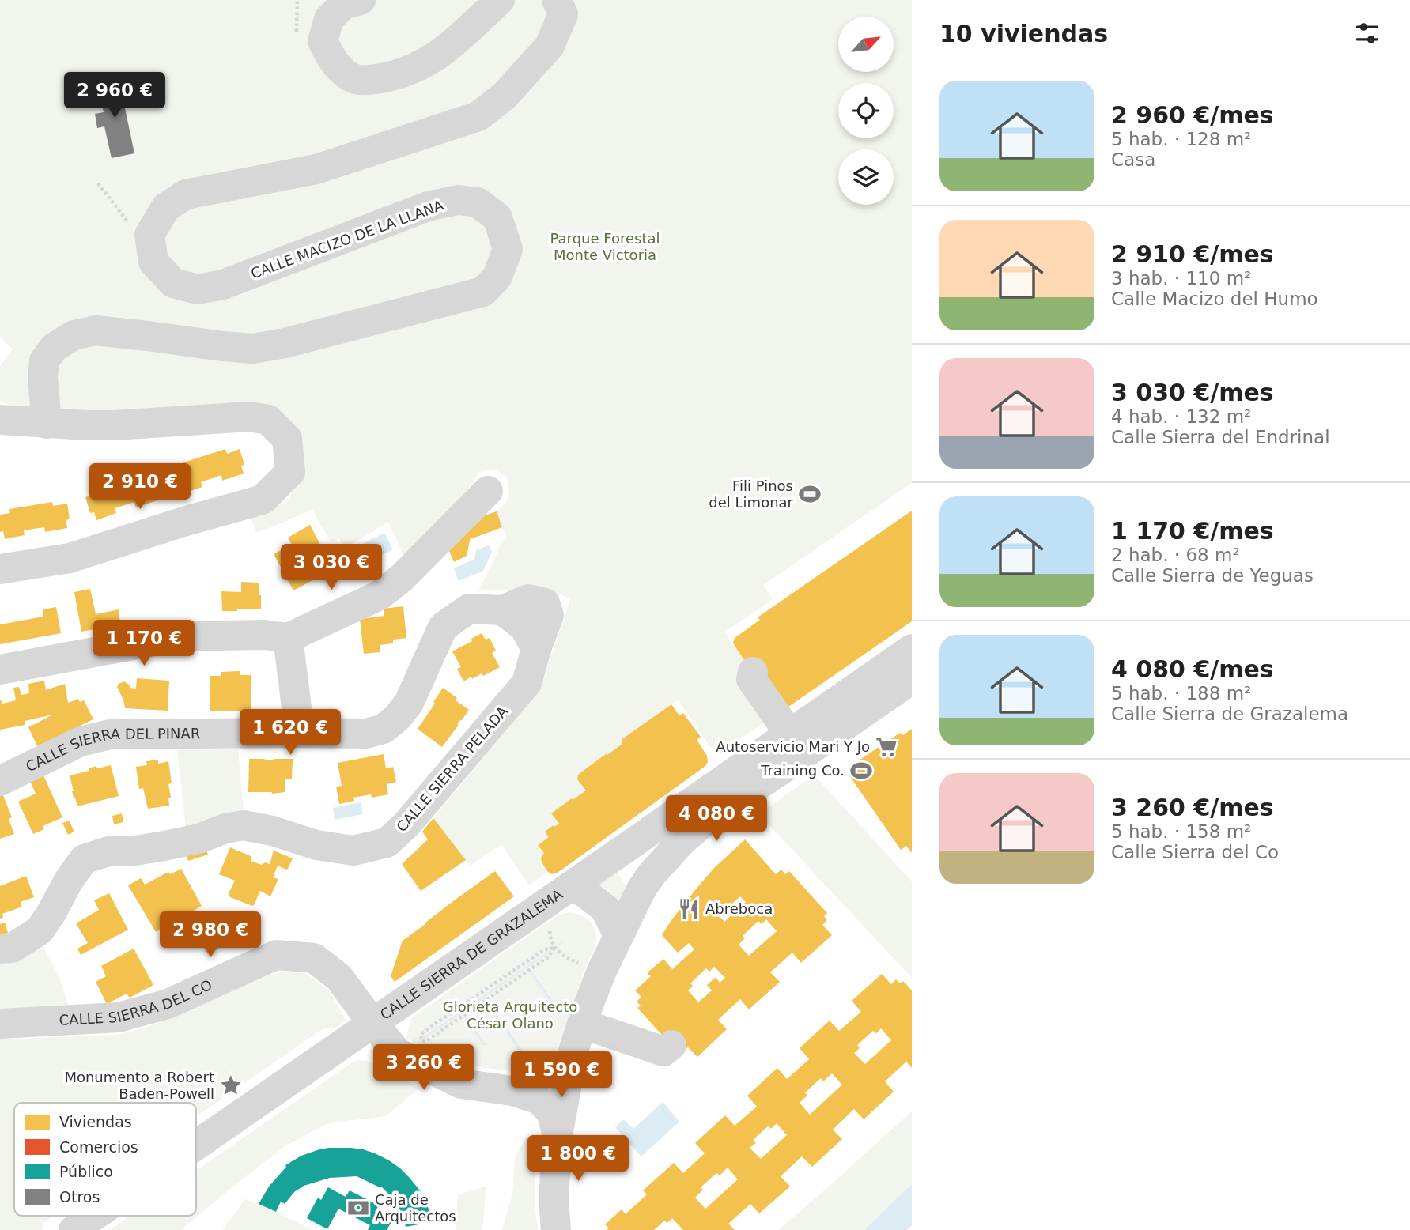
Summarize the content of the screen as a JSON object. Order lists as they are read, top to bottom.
{
  "streets": {
    "street": [
      "CALLE MACIZO DE LA LLANA",
      "CALLE SIERRA DEL PINAR",
      "CALLE SIERRA PELADA",
      "CALLE SIERRA DE GRAZALEMA",
      "CALLE SIERRA DEL CO"
    ]
  },
  "crossings": [
    ["CALLE SIERRA DEL PINAR", "CALLE SIERRA PELADA"],
    ["CALLE SIERRA DE GRAZALEMA", "CALLE SIERRA DEL CO"]
  ],
  "parks": ["Parque Forestal Monte Victoria", "Glorieta Arquitecto César Olano"],
  "places": {
    "sports": ["Fili Pinos del Limonar", "Training Co."],
    "supermarket": ["Autoservicio Mari Y Jo"],
    "restaurant": ["Abreboca"],
    "place": ["Monumento a Robert Baden-Powell"],
    "bank": ["Caja de Arquitectos"]
  },
  "legend": [
    "Viviendas",
    "Comercios",
    "Público",
    "Otros"
  ],
  "north": "top right",
  "page": {
    "heading": "10 viviendas",
    "list": [
      {
        "name": "2 960 €/mes",
        "note": "5 hab. · 128 m² · Casa"
      },
      {
        "name": "2 910 €/mes",
        "note": "3 hab. · 110 m² · Calle Macizo del Humo"
      },
      {
        "name": "3 030 €/mes",
        "note": "4 hab. · 132 m² · Calle Sierra del Endrinal"
      },
      {
        "name": "1 170 €/mes",
        "note": "2 hab. · 68 m² · Calle Sierra de Yeguas"
      },
      {
        "name": "4 080 €/mes",
        "note": "5 hab. · 188 m² · Calle Sierra de Grazalema"
      },
      {
        "name": "3 260 €/mes",
        "note": "5 hab. · 158 m² · Calle Sierra del Co"
      }
    ],
    "price": [
      "2 960 €",
      "2 910 €",
      "3 030 €",
      "1 170 €",
      "1 620 €",
      "4 080 €",
      "2 980 €",
      "3 260 €",
      "1 590 €",
      "1 800 €"
    ]
  }
}
